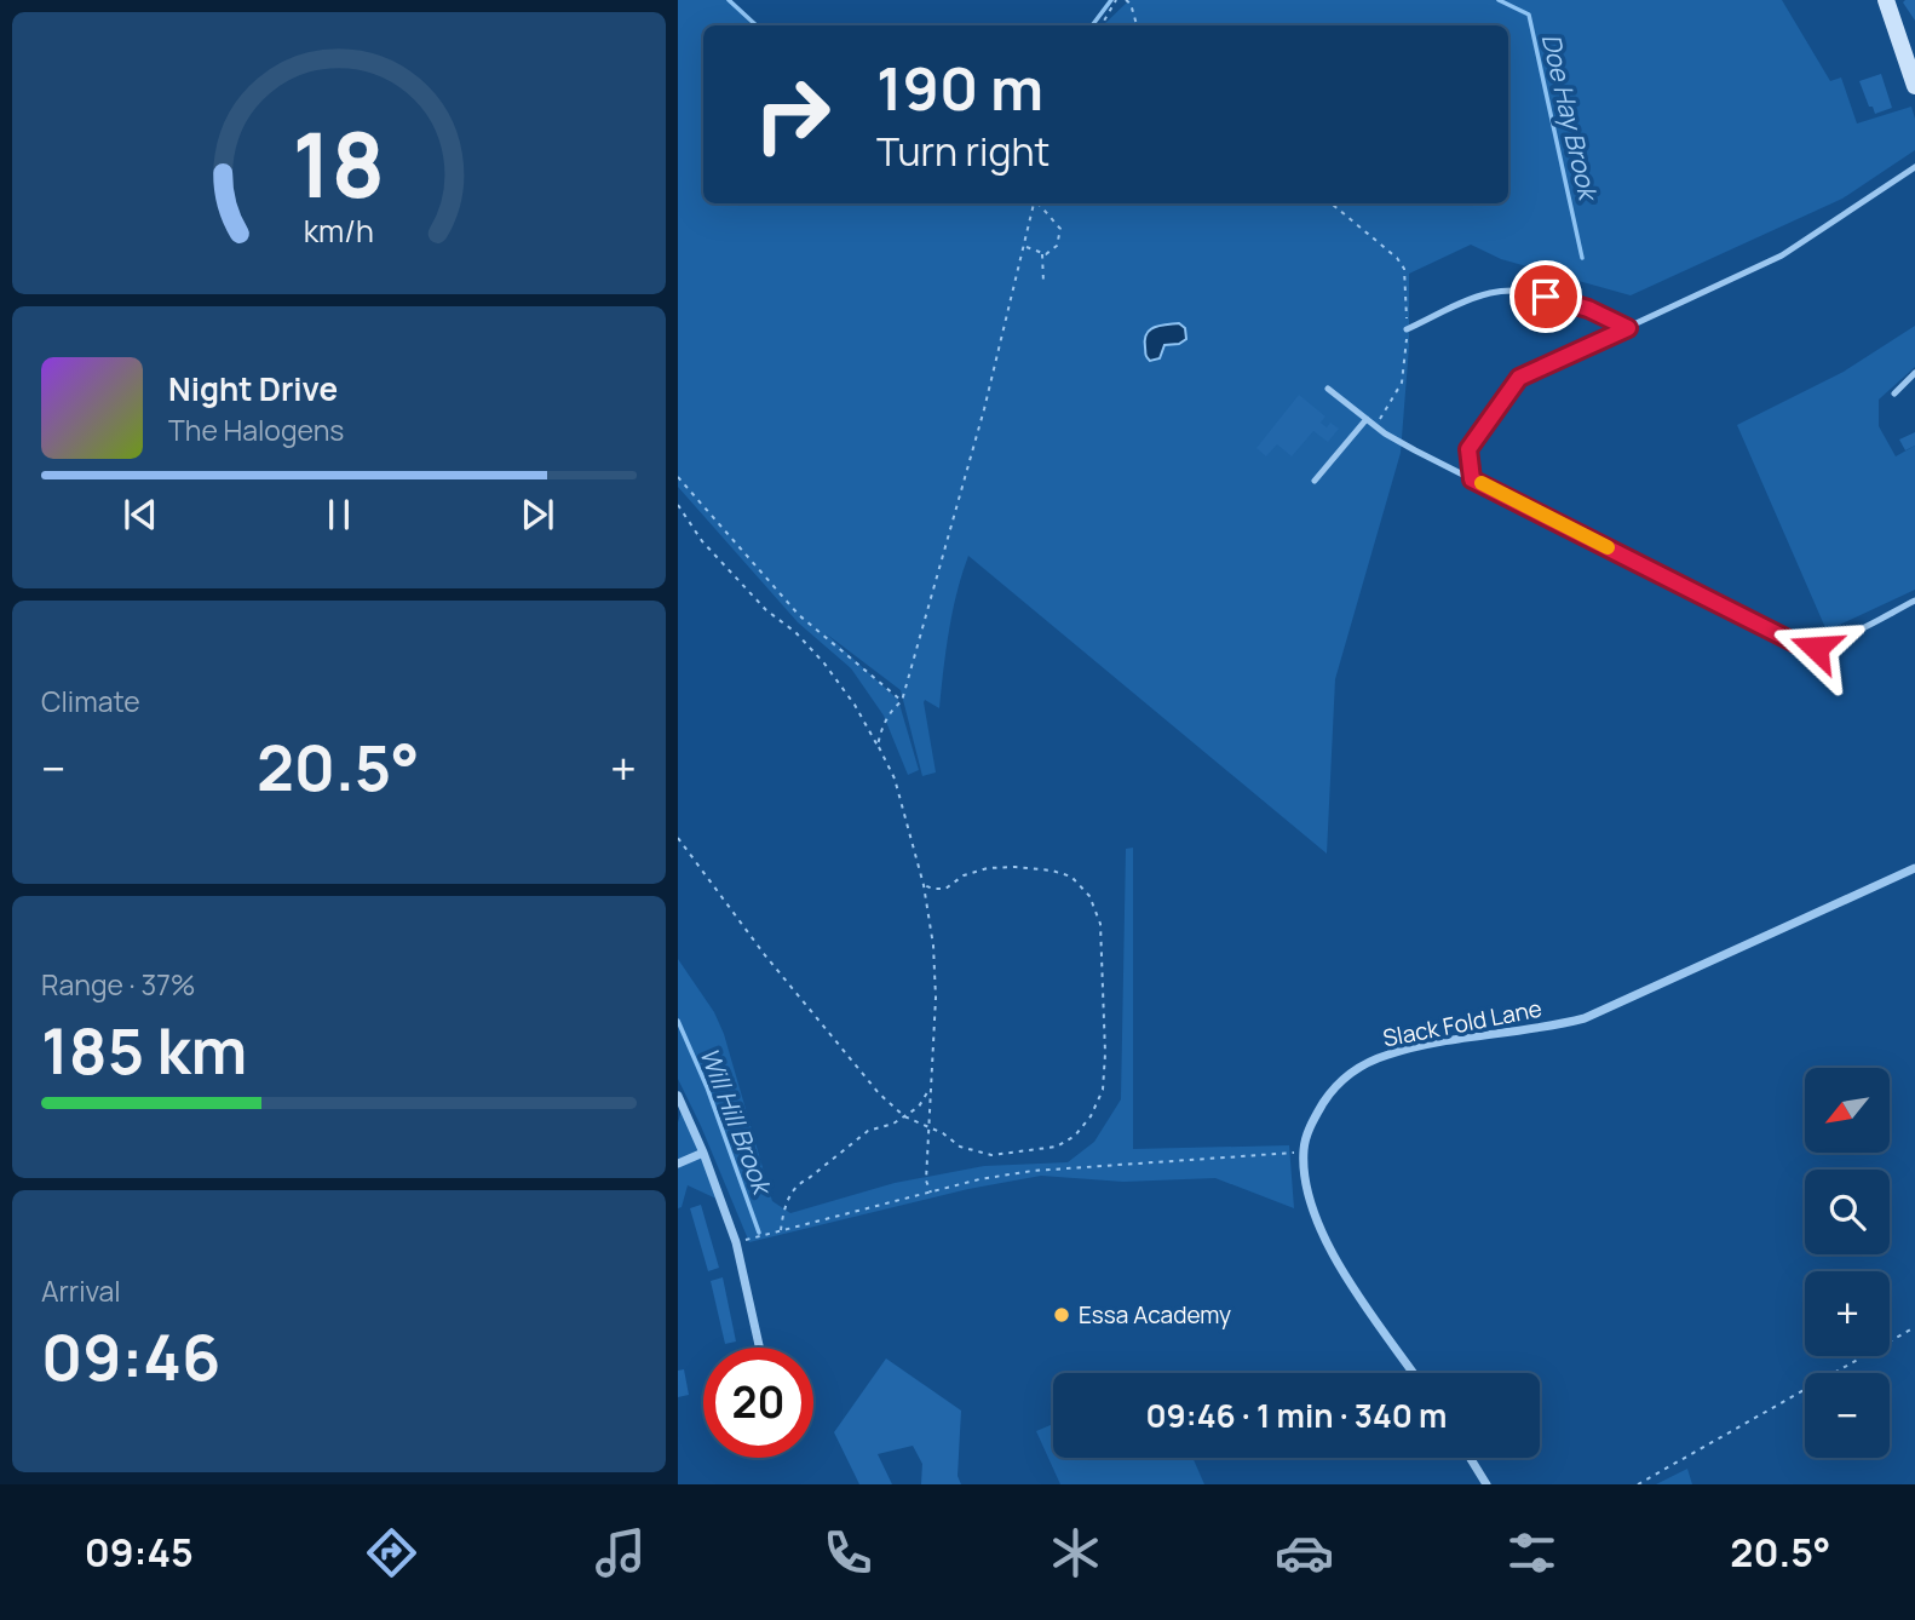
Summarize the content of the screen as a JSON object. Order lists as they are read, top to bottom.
{
  "streets": {
    "street": ["Slack Fold Lane"]
  },
  "water": ["Doe Hay Brook", "Will Hill Brook"],
  "places": ["Essa Academy"],
  "north": "bottom left",
  "page": {
    "turn": ["190 m", "Turn right"],
    "song": ["Night Drive", "The Halogens"],
    "tile": [
      "Climate",
      ["Range · 37%", "185 km"],
      ["Arrival", "09:46"]
    ],
    "heat": ["−", "20.5°", "+"],
    "map_buttons": ["+", "−"],
    "limit": "20",
    "trip": "09:46 · 1 min · 340 m",
    "tabs": ["09:45", "20.5°"],
    "gauge": ["18", "km/h"]
  }
}
